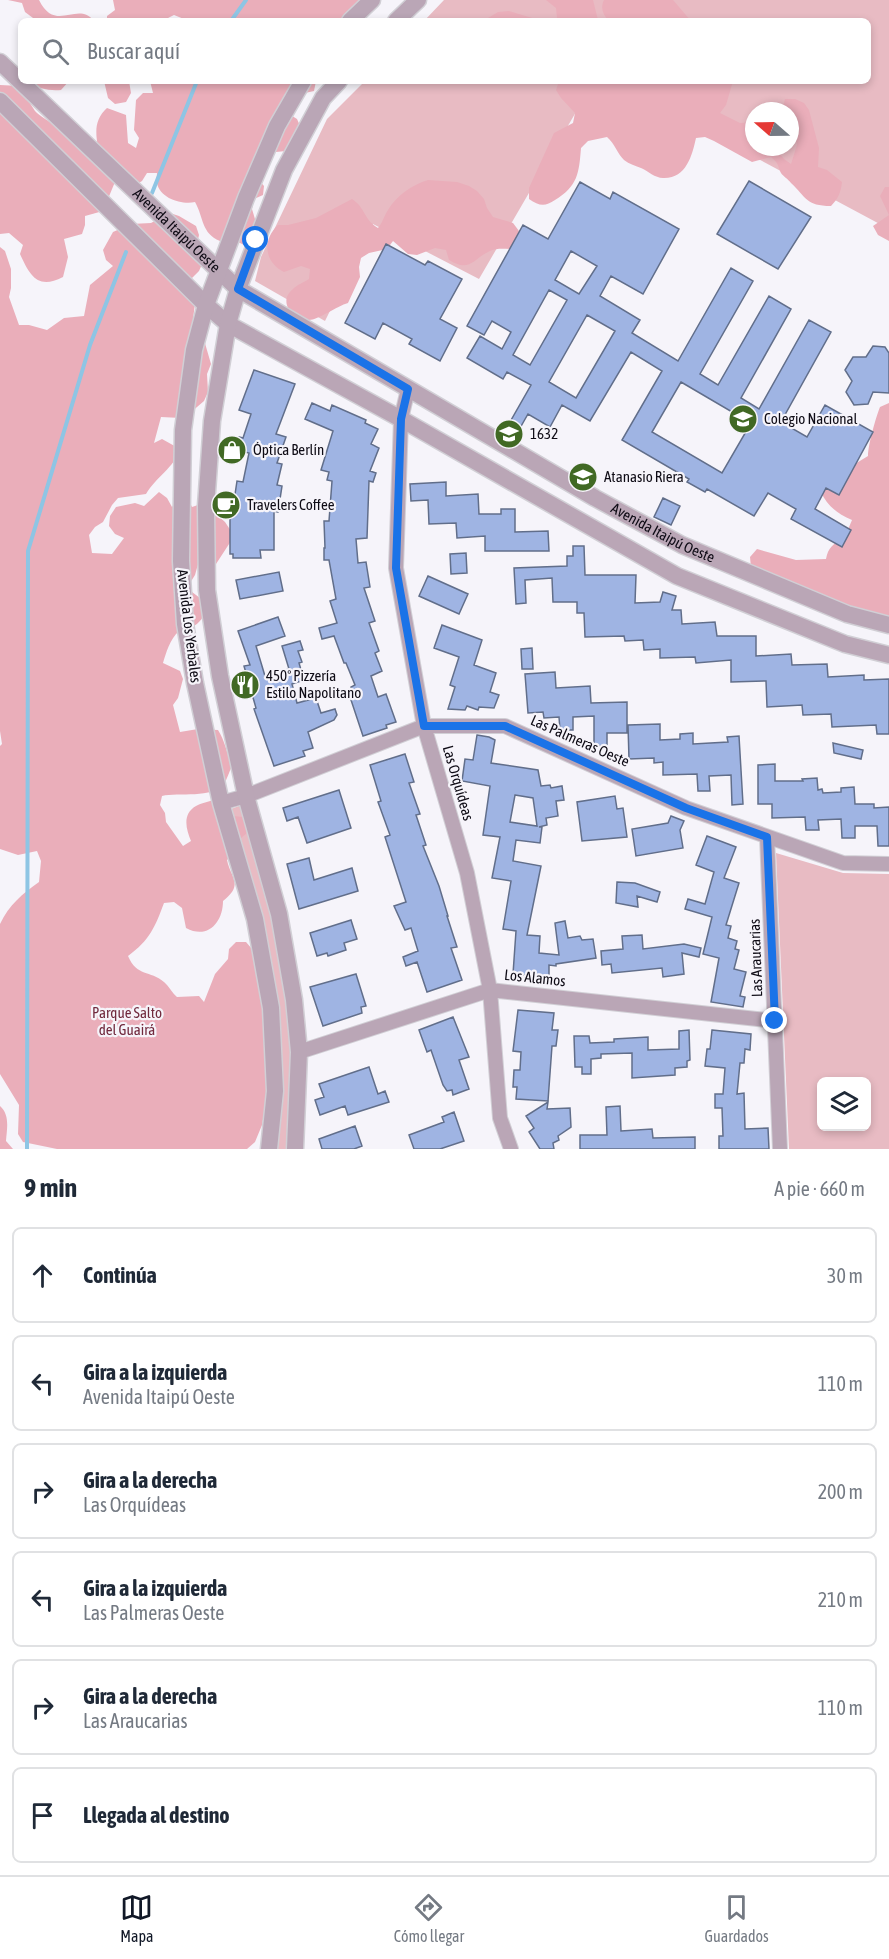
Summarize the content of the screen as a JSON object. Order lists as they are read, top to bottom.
{
  "streets": {
    "street": [
      "Avenida Itaipú Oeste",
      "Avenida Los Yerbales",
      "Las Palmeras Oeste",
      "Las Orquídeas",
      "Las Araucarias",
      "Los Alamos"
    ]
  },
  "crossings": [
    ["Avenida Itaipú Oeste", "Avenida Los Yerbales"],
    ["Avenida Itaipú Oeste", "Las Orquídeas"],
    ["Avenida Los Yerbales", "Las Palmeras Oeste"],
    ["Las Palmeras Oeste", "Las Orquídeas"],
    ["Las Palmeras Oeste", "Las Araucarias"],
    ["Las Orquídeas", "Los Alamos"],
    ["Las Araucarias", "Los Alamos"]
  ],
  "parks": ["Parque Salto del Guairá"],
  "places": {
    "school or university": ["Colegio Nacional", "1632", "Atanasio Riera"],
    "shop": ["Óptica Berlín"],
    "cafe": ["Travelers Coffee"],
    "restaurant": ["450° Pizzería Estilo Napolitano"]
  },
  "north": "left",
  "page": {
    "search": "Buscar aquí",
    "heading": ["9 min", "A pie · 660 m"],
    "list": [
      ["Continúa", "30 m"],
      ["Gira a la izquierda", "Avenida Itaipú Oeste", "110 m"],
      ["Gira a la derecha", "Las Orquídeas", "200 m"],
      ["Gira a la izquierda", "Las Palmeras Oeste", "210 m"],
      ["Gira a la derecha", "Las Araucarias", "110 m"],
      "Llegada al destino"
    ],
    "nav": ["Mapa", "Cómo llegar", "Guardados"]
  }
}
